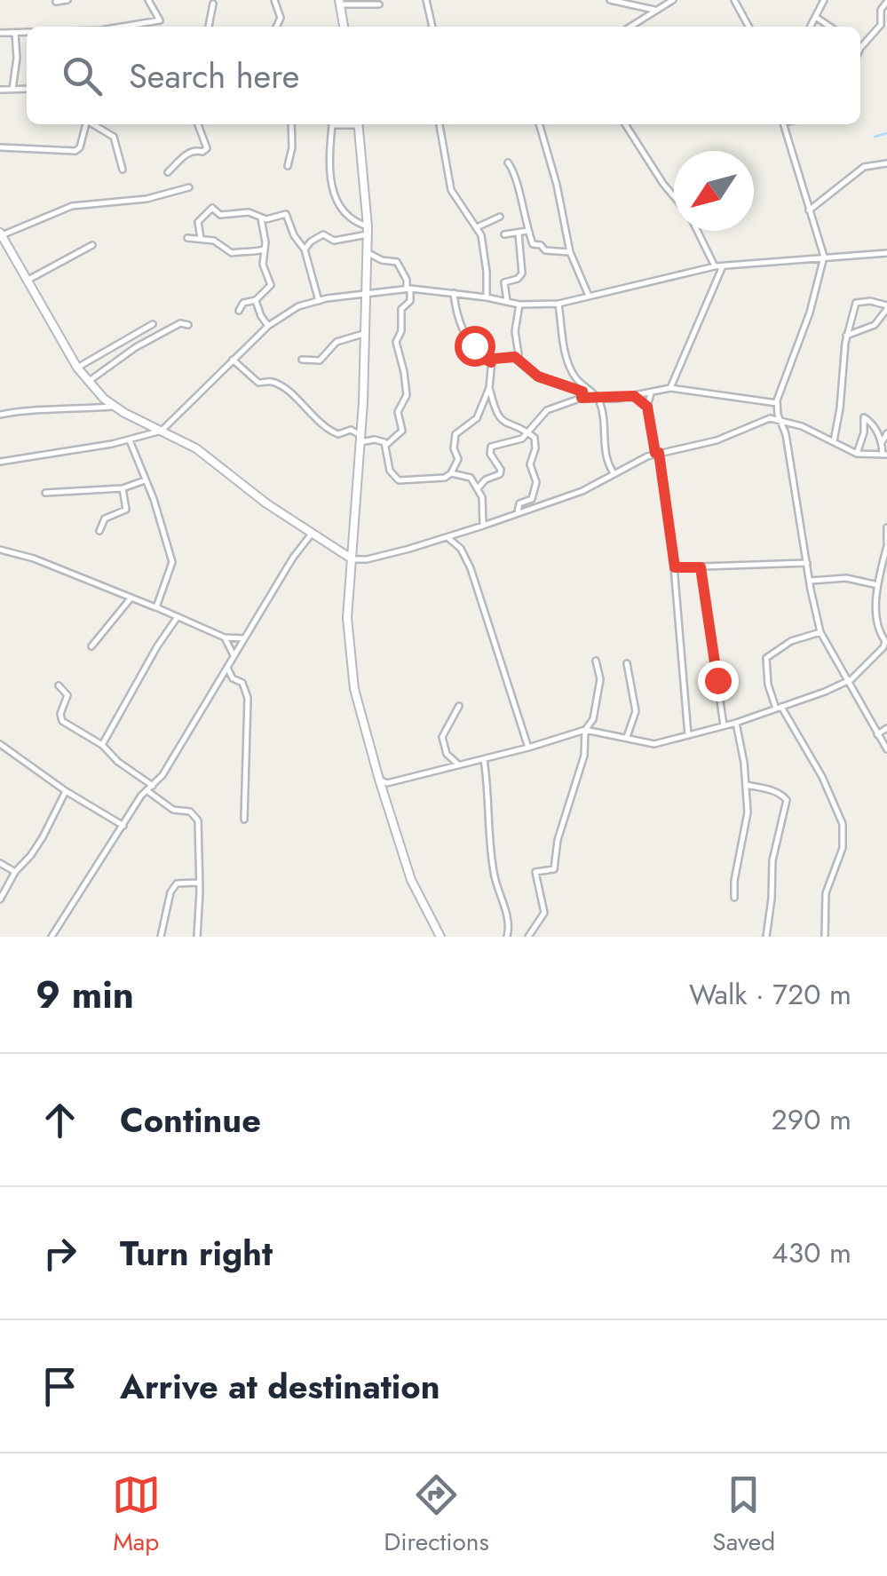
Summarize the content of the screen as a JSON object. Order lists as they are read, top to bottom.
{
  "north": "bottom left",
  "page": {
    "search": "Search here",
    "heading": ["9 min", "Walk · 720 m"],
    "list": [
      ["Continue", "290 m"],
      ["Turn right", "430 m"],
      "Arrive at destination"
    ],
    "nav": ["Map", "Directions", "Saved"]
  }
}
